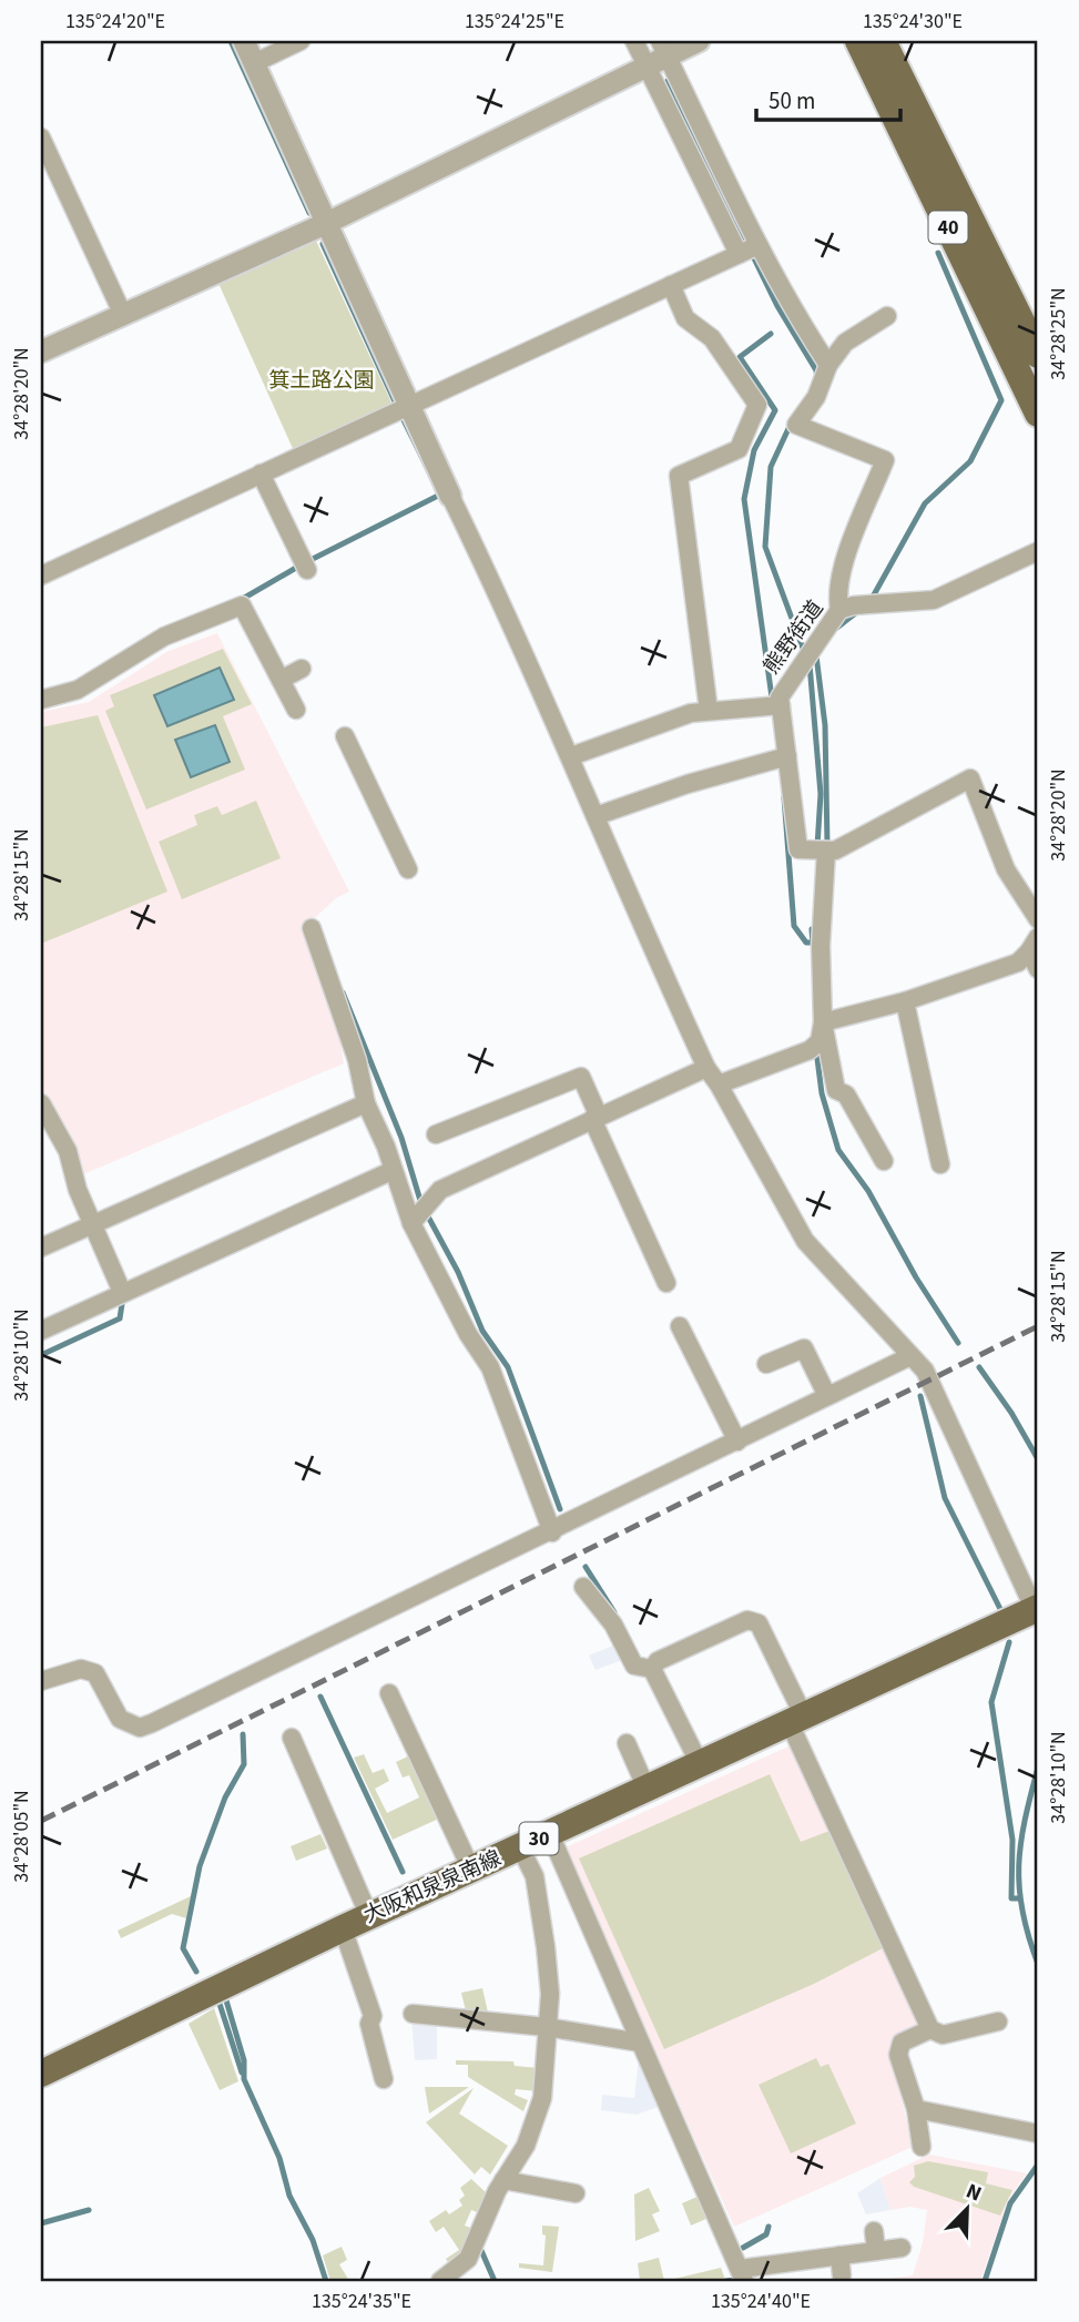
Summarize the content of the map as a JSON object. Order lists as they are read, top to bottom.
{
  "streets": {
    "main road": ["40", "30", "大阪和泉泉南線"],
    "street": ["熊野街道"]
  },
  "parks": ["箕土路公園"],
  "scale_bar": "50 m",
  "north": "top right",
  "coordinates": [
    "135°24'20\"E",
    "135°24'25\"E",
    "135°24'30\"E",
    "34°28'25\"N",
    "34°28'20\"N",
    "34°28'15\"N",
    "34°28'10\"N",
    "34°28'05\"N",
    "135°24'35\"E",
    "135°24'40\"E"
  ]
}
